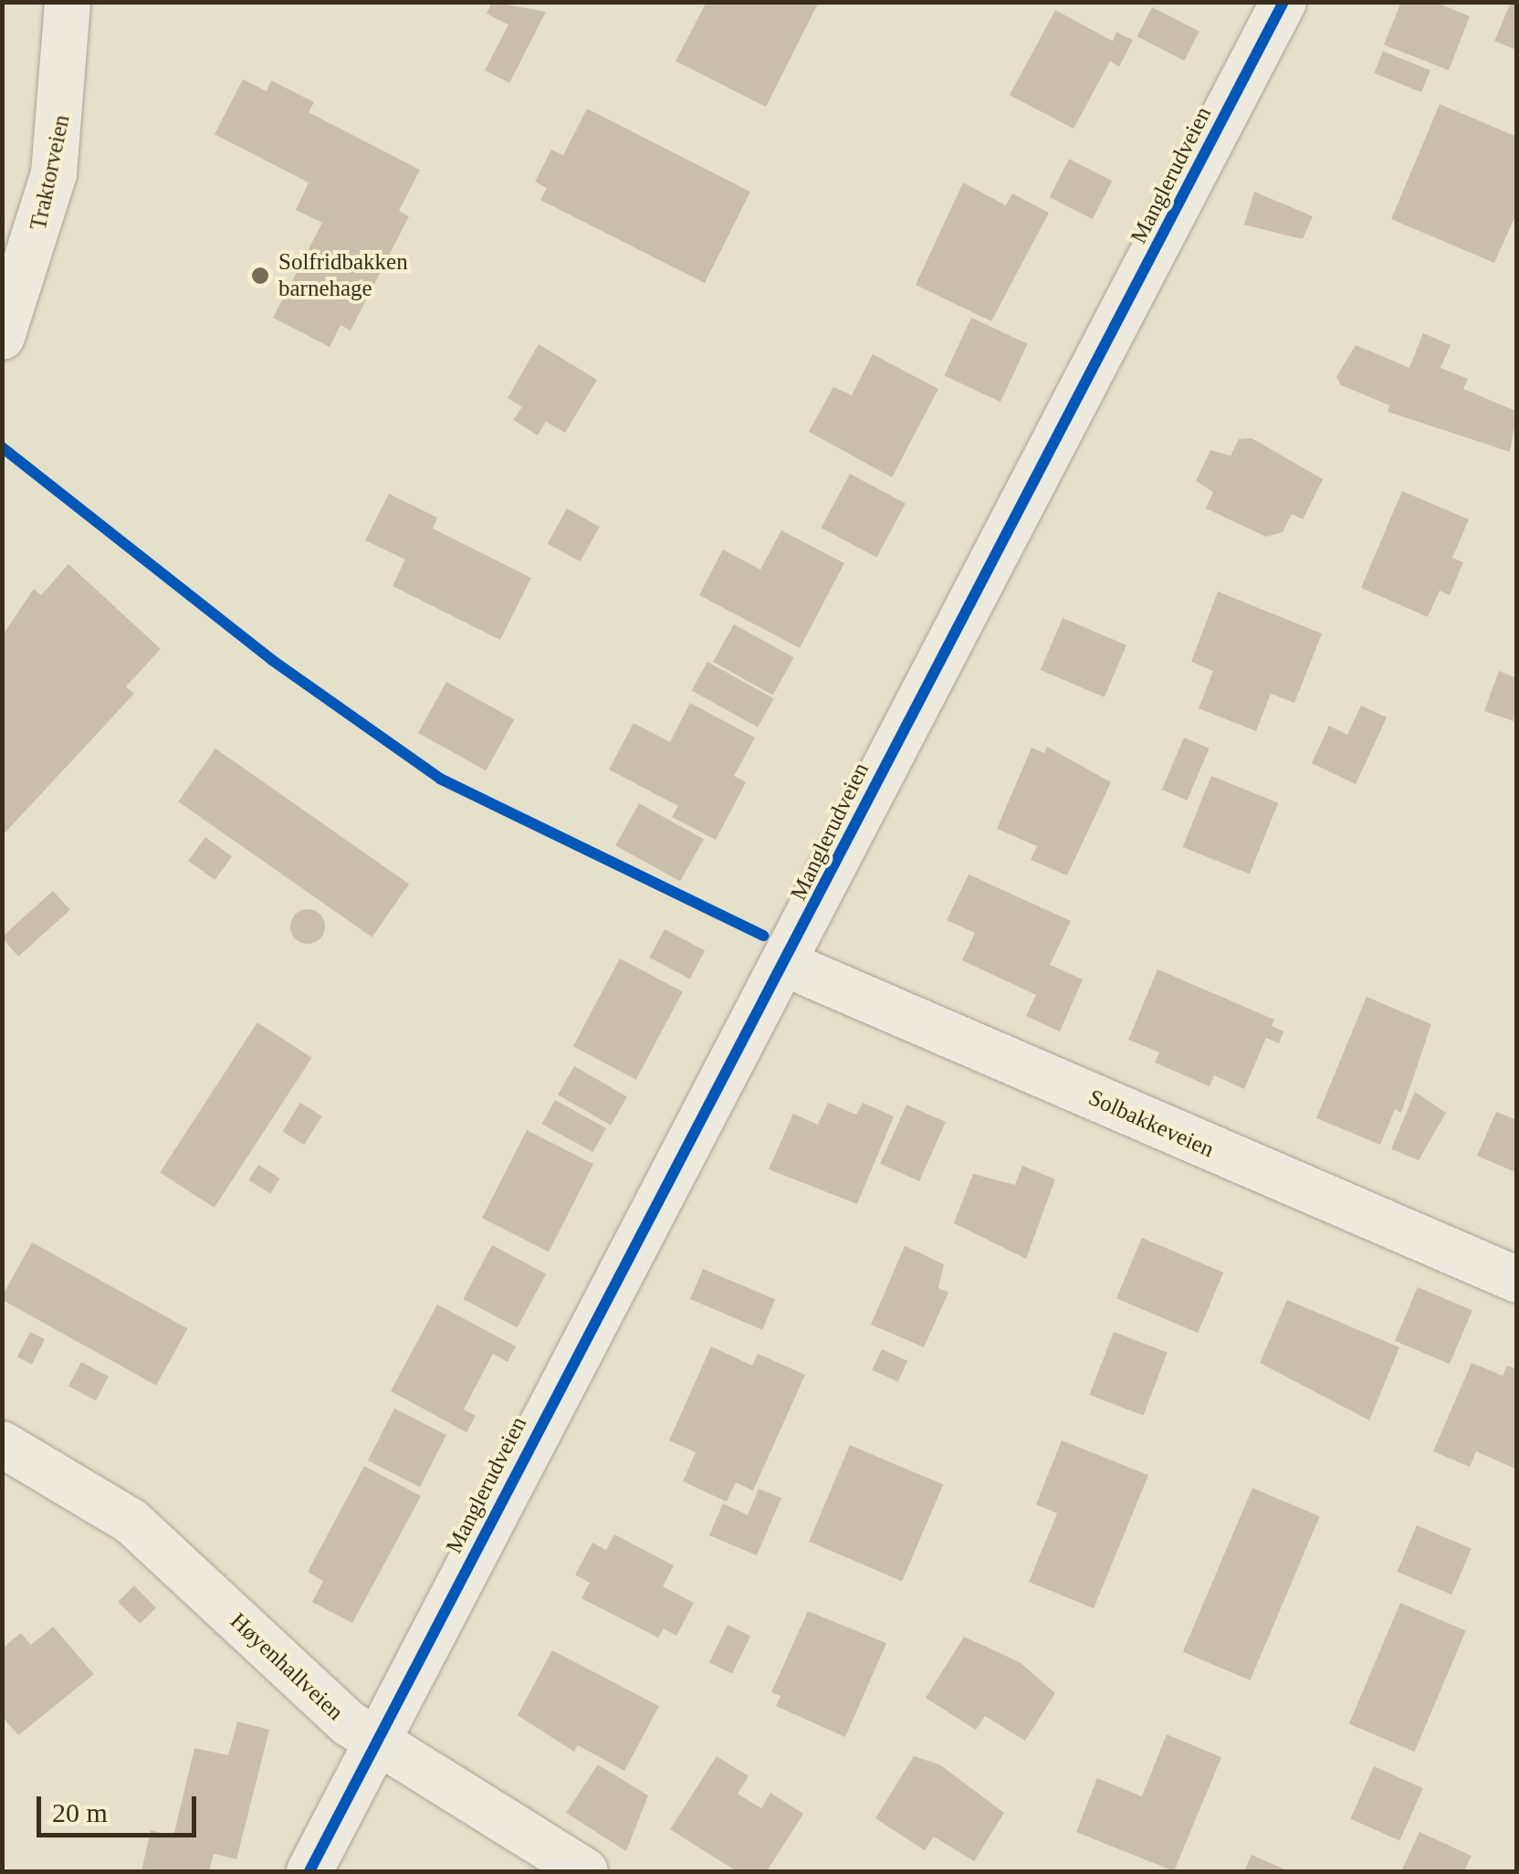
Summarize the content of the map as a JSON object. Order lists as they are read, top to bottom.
{
  "streets": {
    "street": [
      "Traktorveien",
      "Manglerudveien",
      "Solbakkeveien",
      "Høyenhallveien"
    ]
  },
  "crossings": [
    ["Manglerudveien", "Solbakkeveien"],
    ["Manglerudveien", "Høyenhallveien"]
  ],
  "places": ["Solfridbakken barnehage"],
  "scale_bar": "20 m"
}
